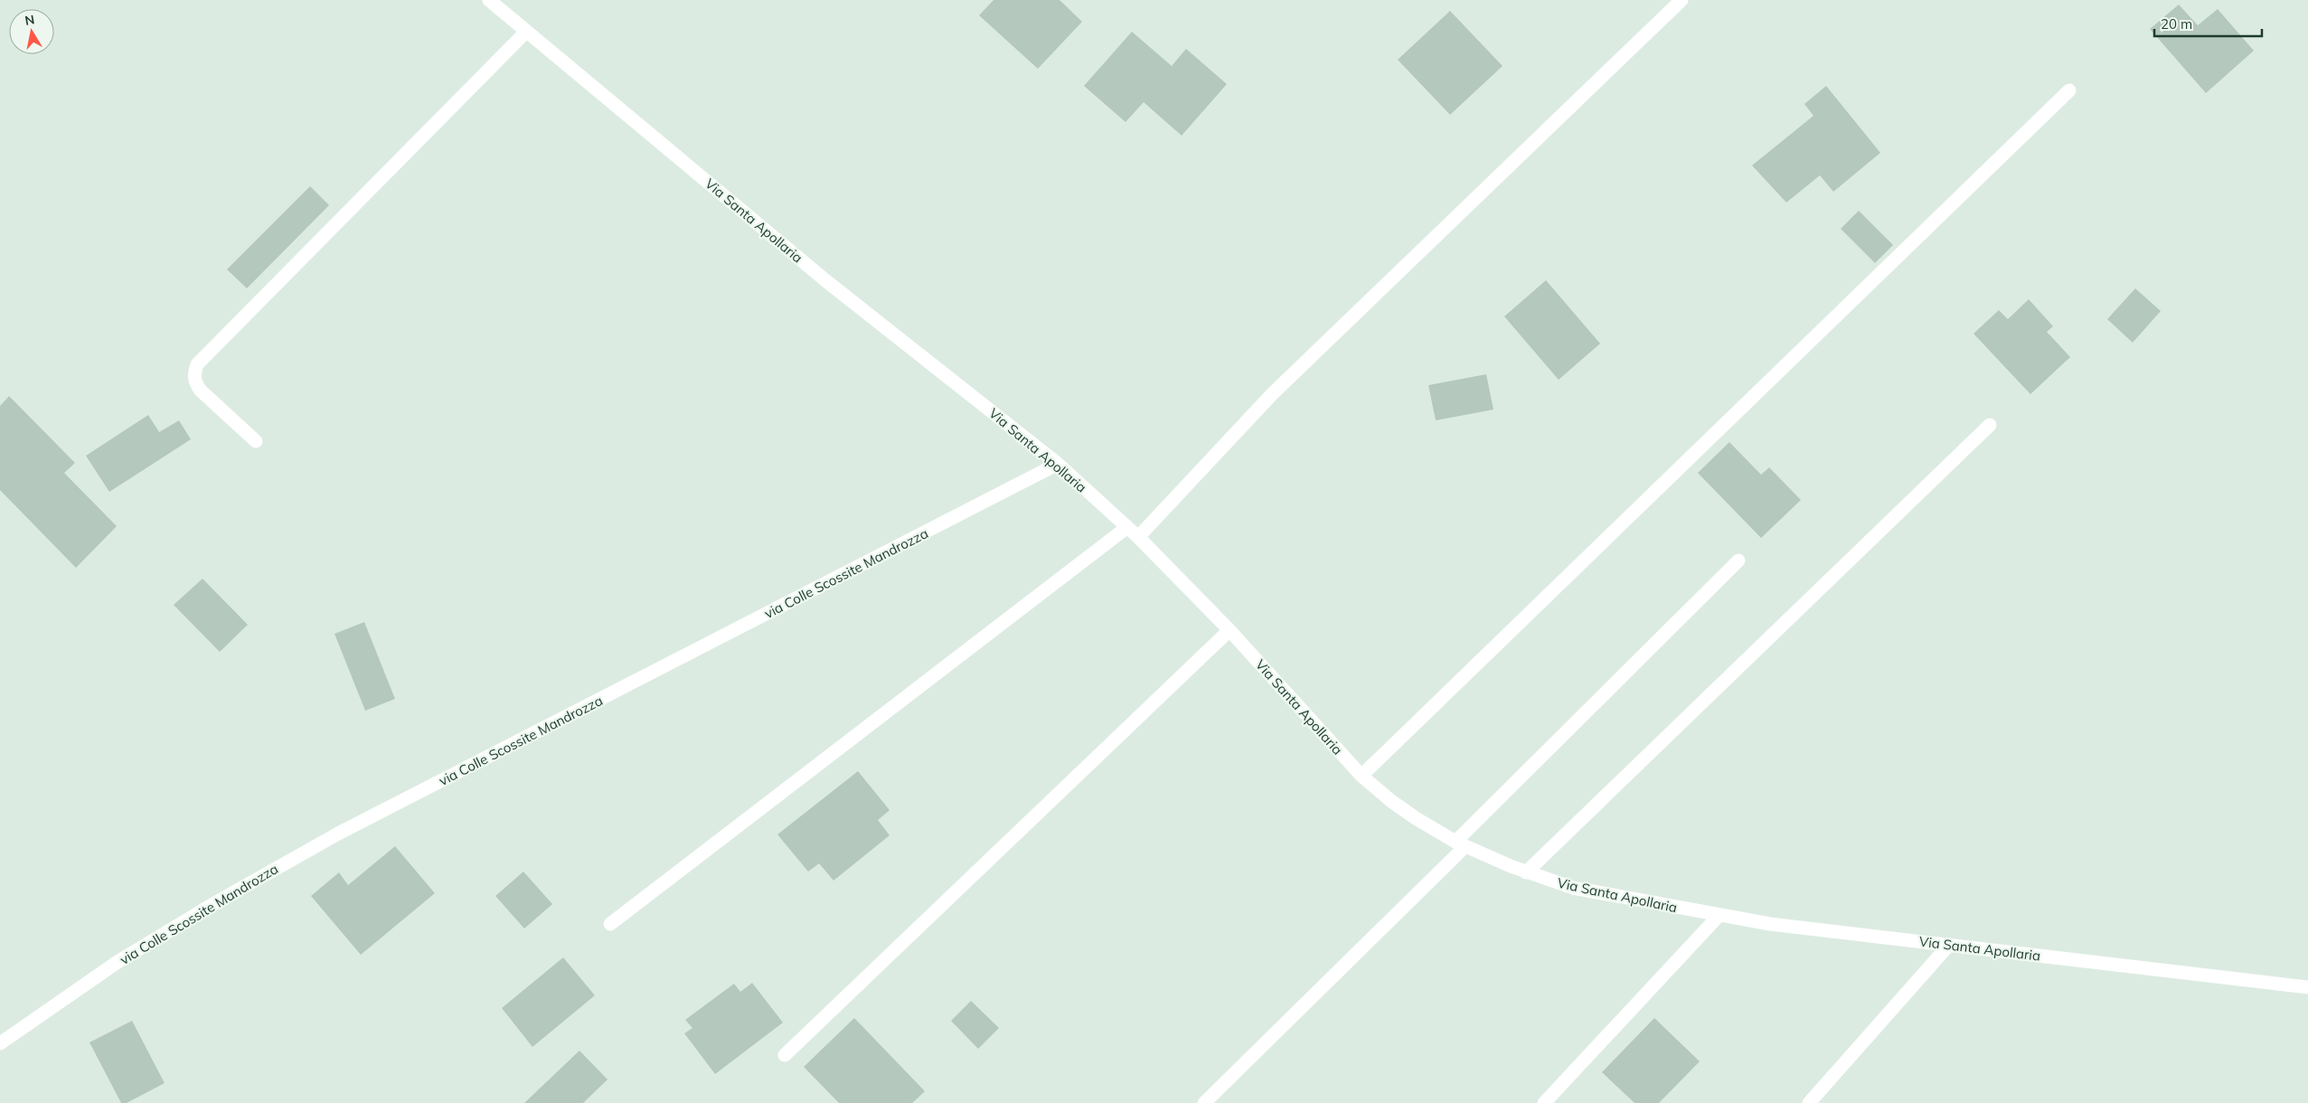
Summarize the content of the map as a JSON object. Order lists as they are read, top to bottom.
{
  "streets": {
    "street": ["Via Santa Apollaria", "via Colle Scossite Mandrozza"]
  },
  "crossings": [
    ["Via Santa Apollaria", "via Colle Scossite Mandrozza"]
  ],
  "scale_bar": "20 m",
  "north": "top"
}
